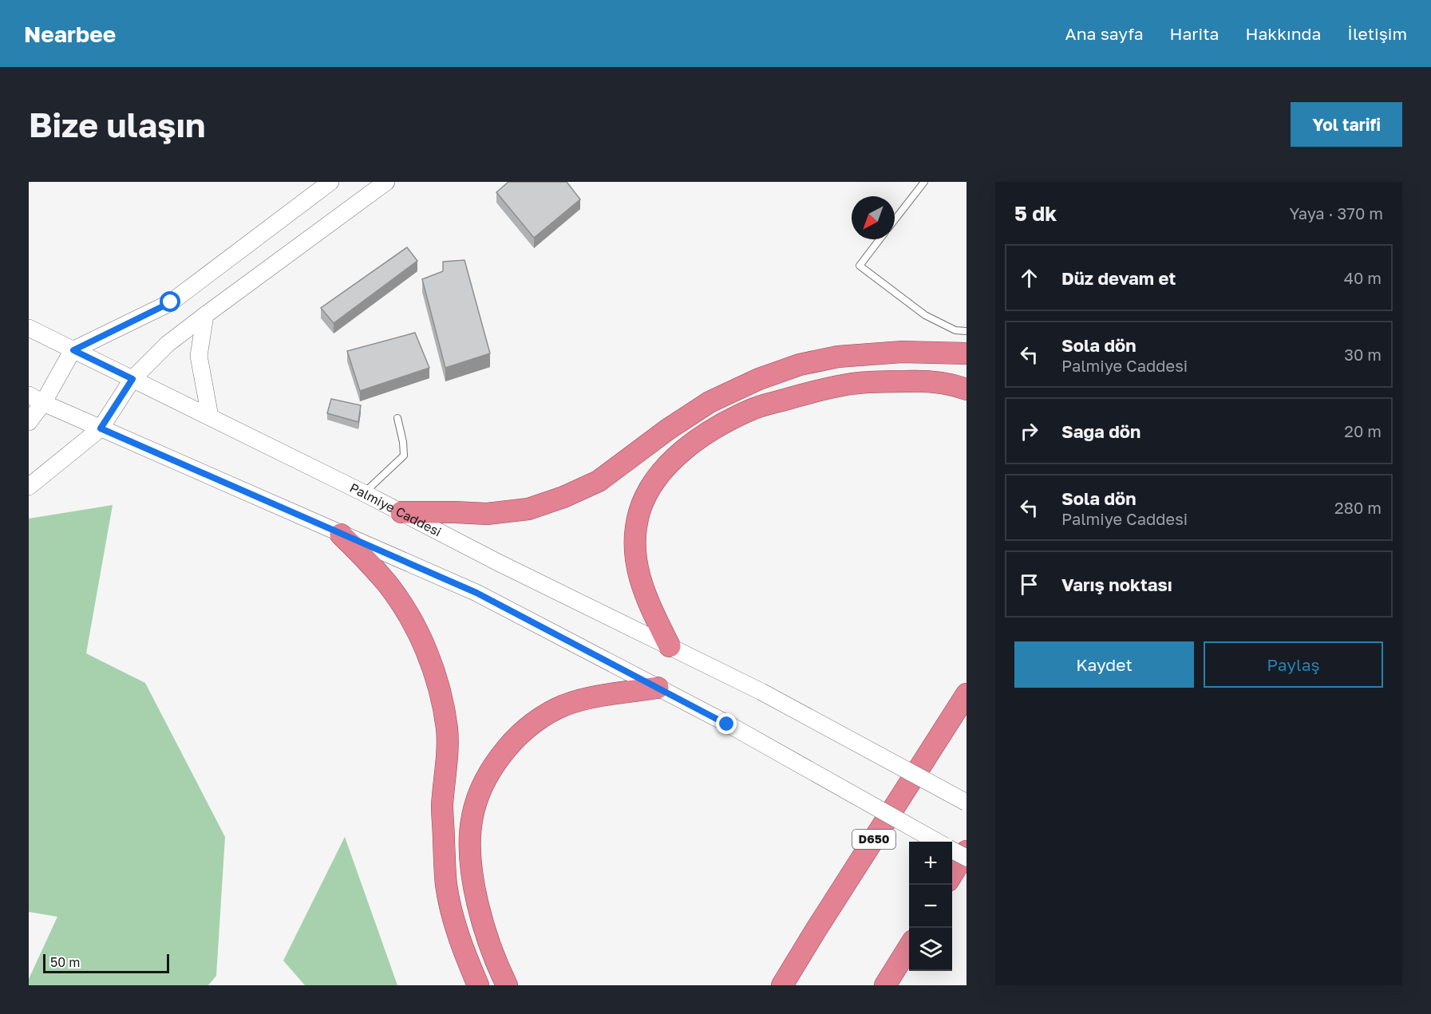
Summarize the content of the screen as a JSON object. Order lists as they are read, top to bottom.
{
  "streets": {
    "highway": ["D650"],
    "street": ["Palmiye Caddesi"]
  },
  "scale_bar": "50 m",
  "north": "bottom left",
  "page": {
    "header": "Nearbee",
    "nav": [
      "Ana sayfa",
      "Harita",
      "Hakkında",
      "İletişim"
    ],
    "buttons": [
      "Yol tarifi",
      ["Kaydet", "Paylaş"]
    ],
    "title": "Bize ulaşın",
    "heading": ["5 dk", "Yaya · 370 m"],
    "list": [
      ["Düz devam et", "40 m"],
      ["Sola dön", "Palmiye Caddesi", "30 m"],
      ["Sağa dön", "20 m"],
      ["Sola dön", "Palmiye Caddesi", "280 m"],
      "Varış noktası"
    ],
    "map_buttons": ["+", "−"],
    "scale": "50 m"
  }
}
